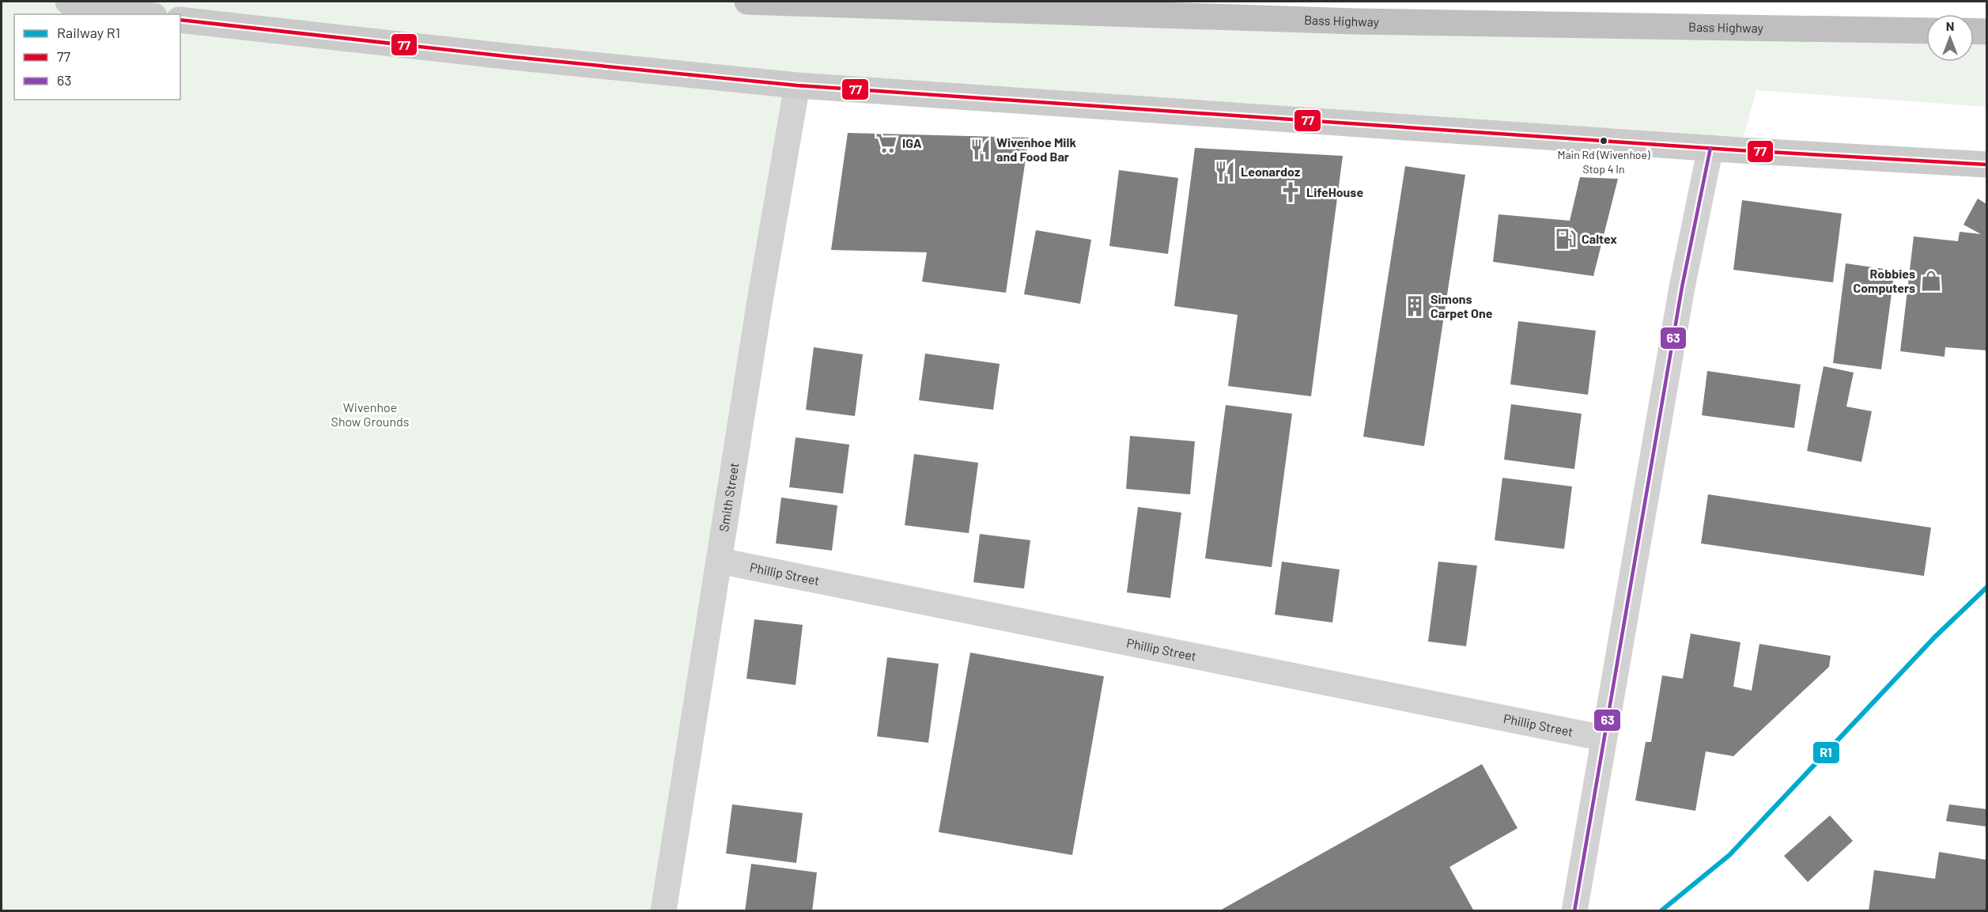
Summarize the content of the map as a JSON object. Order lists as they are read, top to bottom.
{
  "streets": {
    "highway": ["Bass Highway"],
    "street": ["Smith Street", "Phillip Street"]
  },
  "crossings": [
    ["Smith Street", "Phillip Street"]
  ],
  "parks": ["Wivenhoe Show Grounds"],
  "places": {
    "other": ["Main Rd (Wivenhoe) Stop 4 In"],
    "supermarket": ["IGA"],
    "restaurant": ["Wivenhoe Milk and Food Bar", "Leonardoz"],
    "church": ["LifeHouse"],
    "fuel station": ["Caltex"],
    "shop": ["Robbies Computers"],
    "building": ["Simons Carpet One"]
  },
  "lines": ["transit line 77", "transit line 63", "rail line R1"],
  "legend": ["Railway R1", "77", "63"],
  "north": "top"
}
